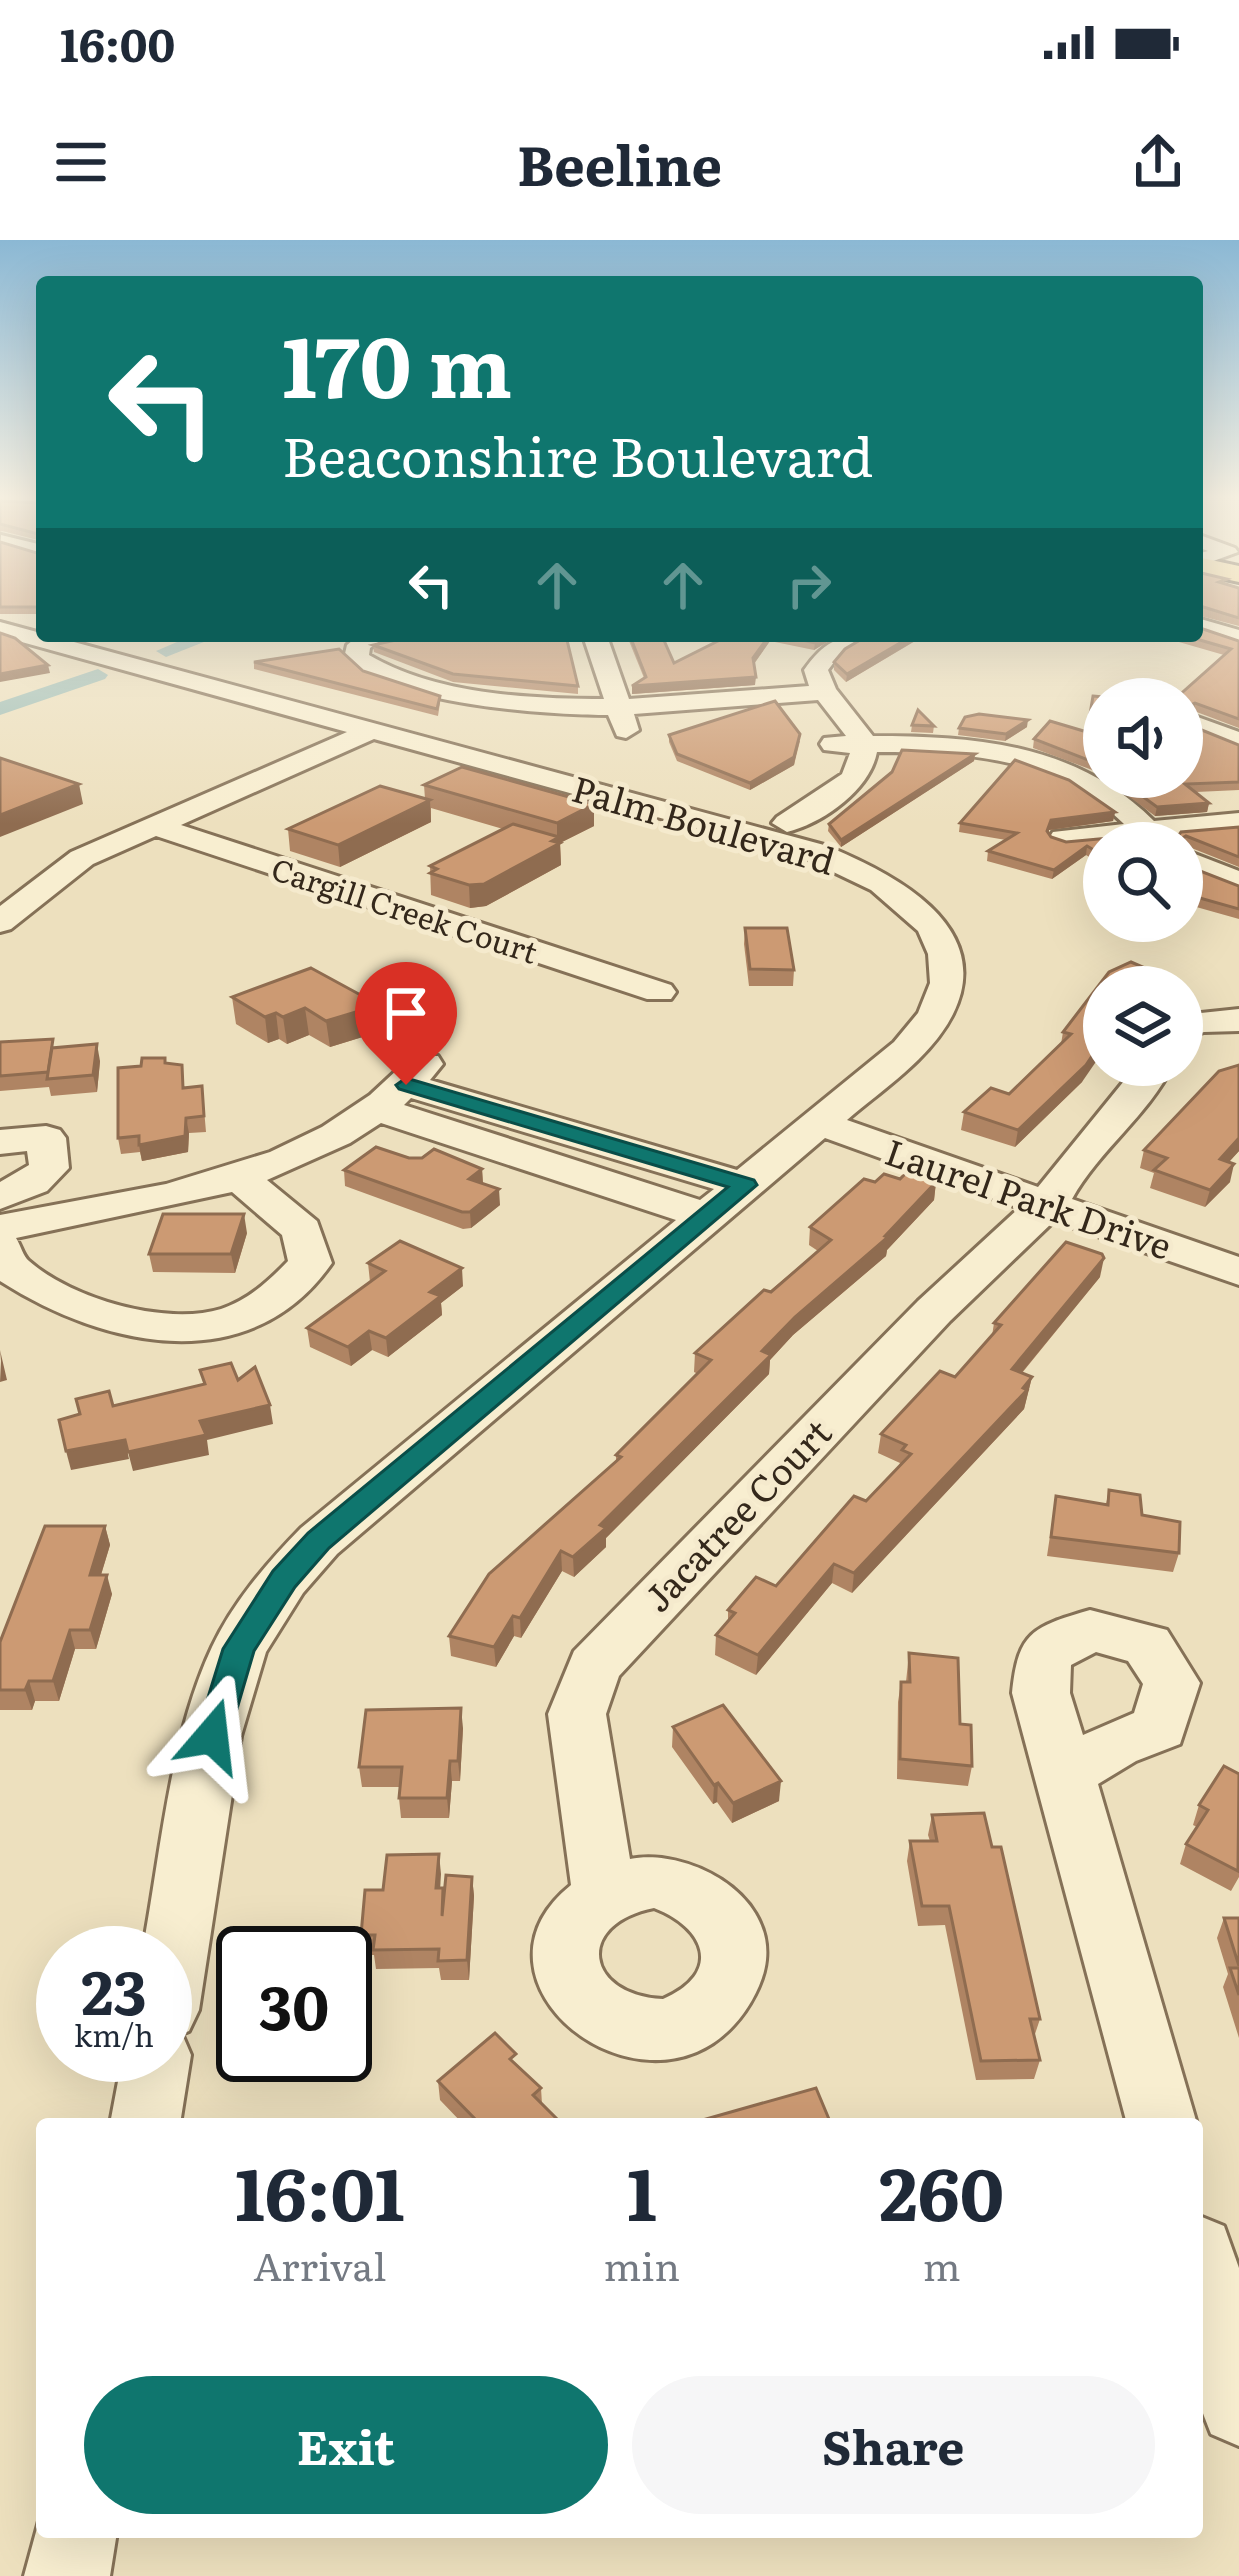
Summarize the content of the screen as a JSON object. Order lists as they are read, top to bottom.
{
  "streets": {
    "street": [
      "Palm Boulevard",
      "Cargill Creek Court",
      "Laurel Park Drive",
      "Jacatree Court"
    ]
  },
  "crossings": [
    ["Palm Boulevard", "Laurel Park Drive"],
    ["Laurel Park Drive", "Jacatree Court"]
  ],
  "page": {
    "status": "16:00",
    "header": "Beeline",
    "turn": ["170 m", "Beaconshire Boulevard"],
    "speed": "23 km/h",
    "limit": "30",
    "eta": [
      "16:01",
      "Arrival",
      "1",
      "min",
      "260",
      "m"
    ],
    "buttons": ["Exit", "Share"]
  }
}
